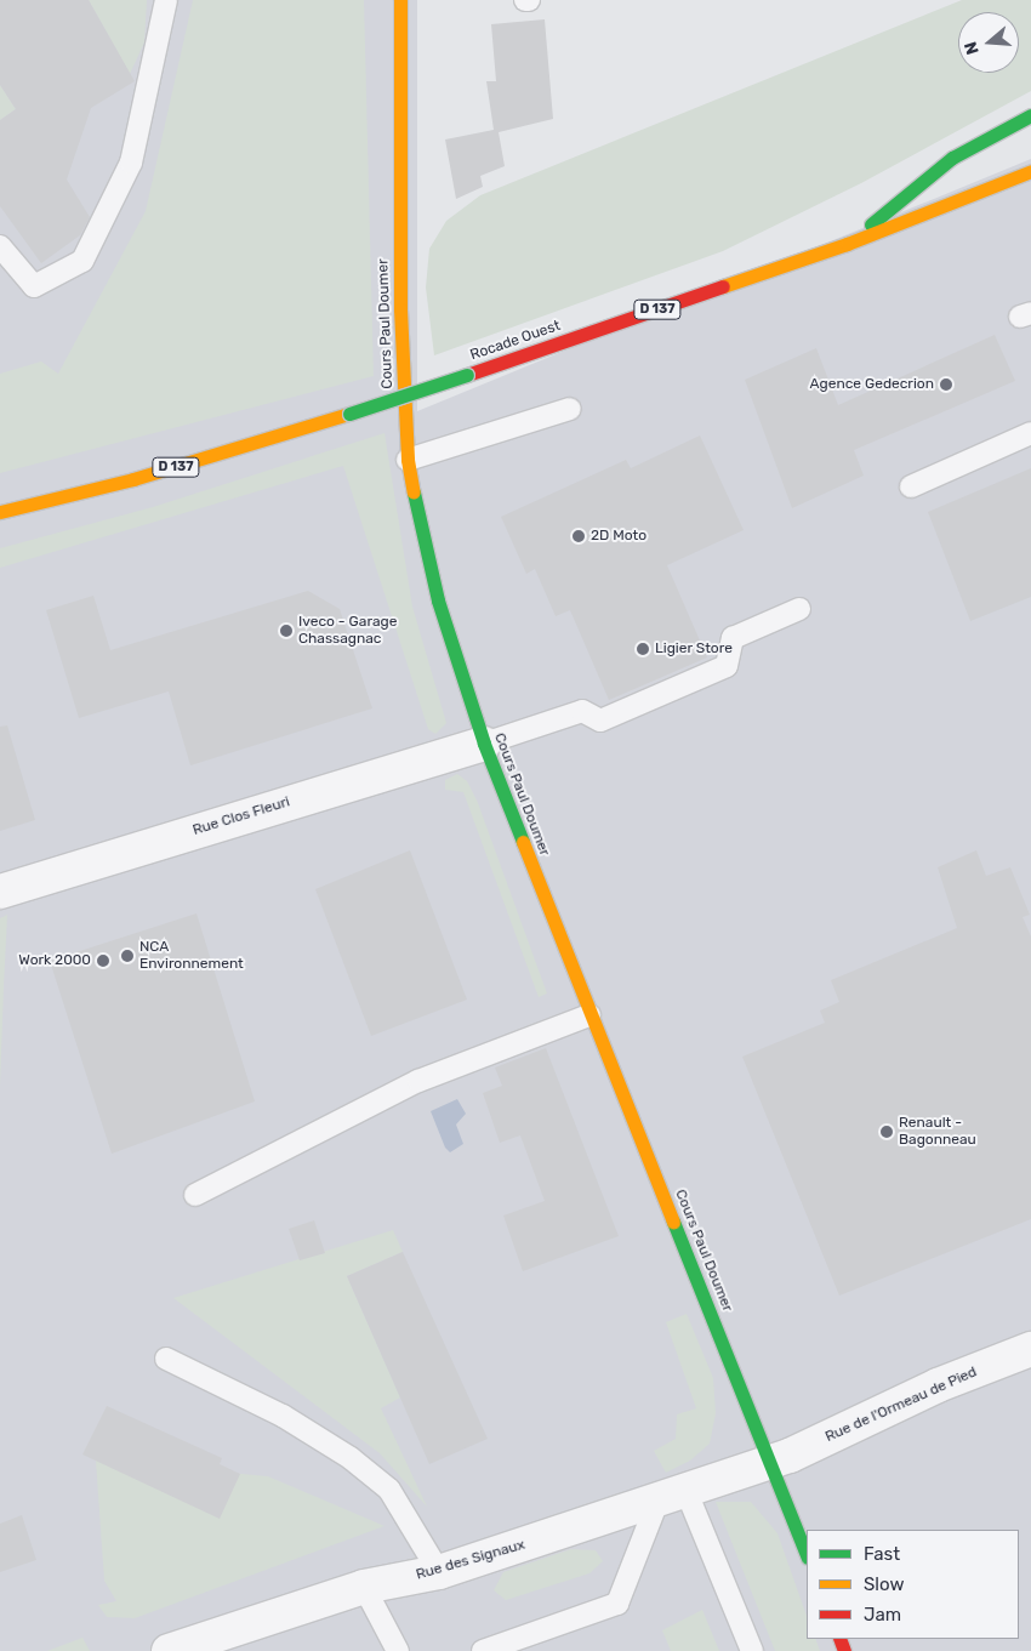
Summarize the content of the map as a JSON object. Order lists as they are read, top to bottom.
{
  "streets": {
    "street": [
      "D 137",
      "Cours Paul Doumer",
      "Rocade Ouest",
      "Rue Clos Fleuri",
      "Rue de l'Ormeau de Pied",
      "Rue des Signaux"
    ]
  },
  "crossings": [
    ["D 137", "Rocade Ouest"],
    ["Cours Paul Doumer", "Rue Clos Fleuri"],
    ["Cours Paul Doumer", "Rue de l'Ormeau de Pied"],
    ["Cours Paul Doumer", "Rue des Signaux"],
    ["Rue de l'Ormeau de Pied", "Rue des Signaux"]
  ],
  "places": [
    "Agence Gedecrion",
    "2D Moto",
    "Iveco - Garage Chassagnac",
    "Ligier Store",
    "NCA Environnement",
    "Work 2000",
    "Renault - Bagonneau"
  ],
  "legend": ["Fast", "Slow", "Jam"],
  "north": "left"
}
